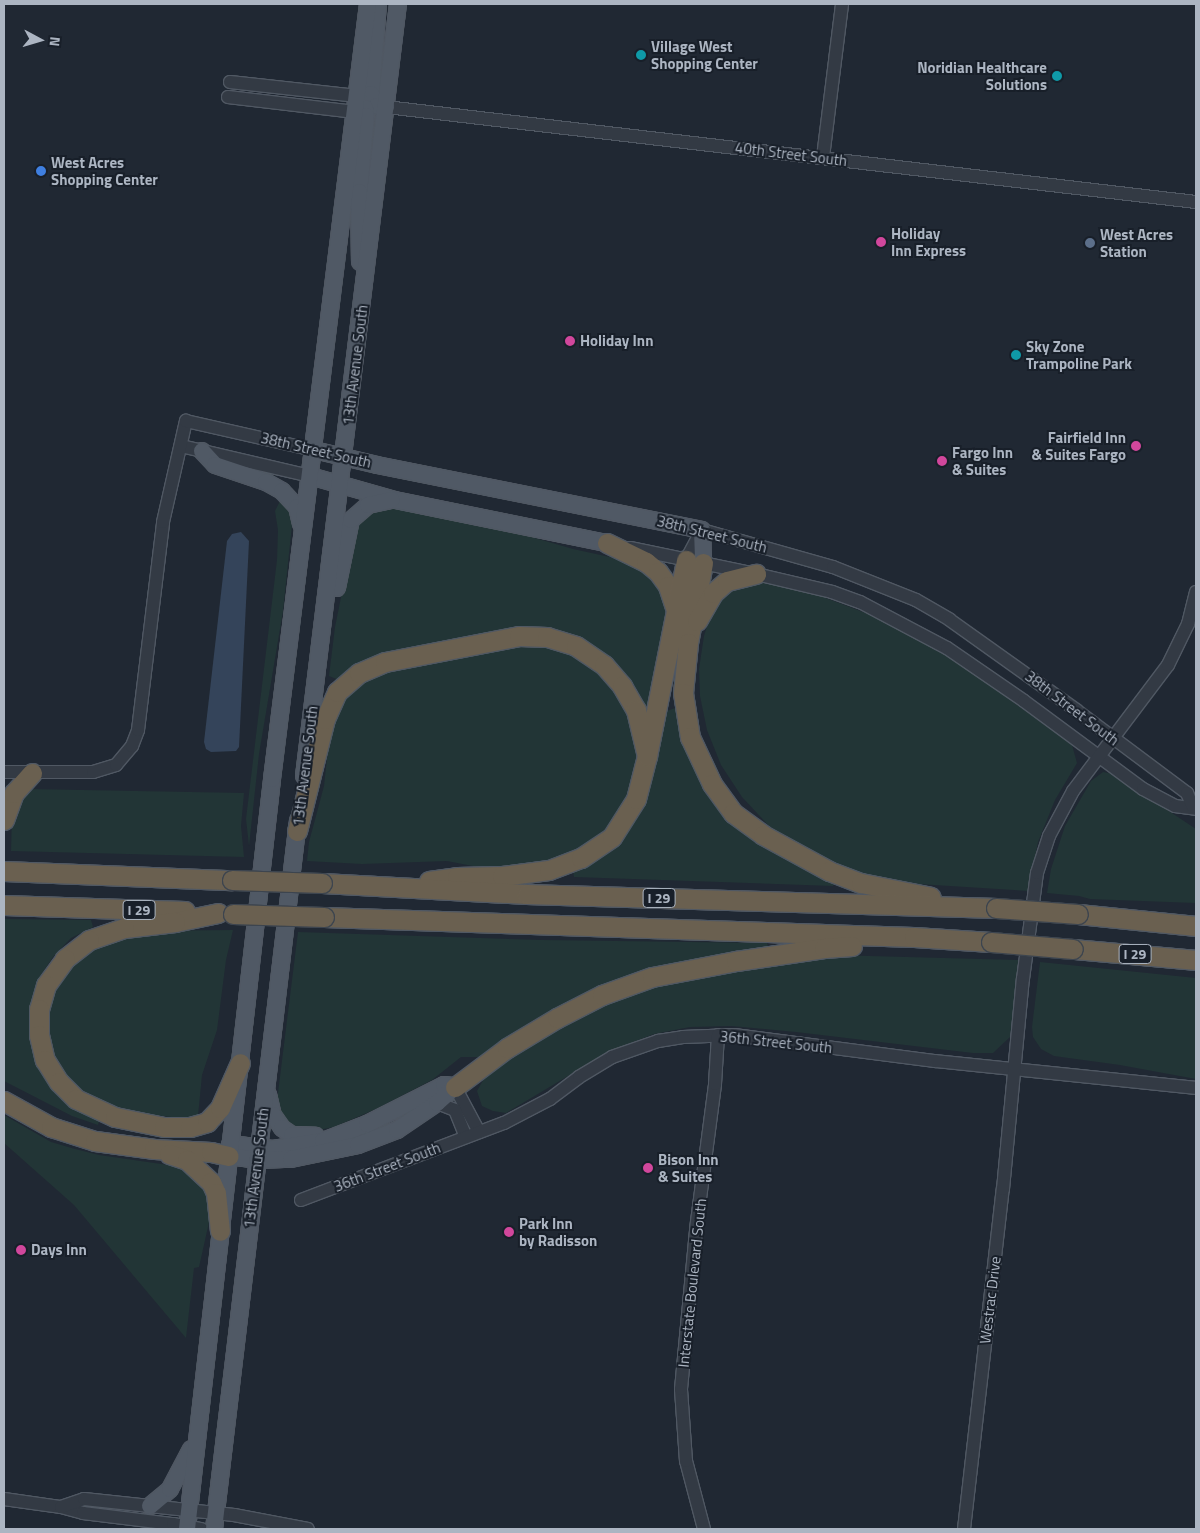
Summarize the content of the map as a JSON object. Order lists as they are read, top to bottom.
{
  "streets": {
    "highway": ["I 29"],
    "main road": ["13th Avenue South", "38th Street South"],
    "street": [
      "40th Street South",
      "36th Street South",
      "Interstate Boulevard South",
      "Westrac Drive"
    ]
  },
  "crossings": [
    ["40th Street South", "13th Avenue South"],
    ["13th Avenue South", "38th Street South"],
    ["38th Street South", "Westrac Drive"],
    ["36th Street South", "Interstate Boulevard South"],
    ["36th Street South", "Westrac Drive"]
  ],
  "places": [
    "Village West Shopping Center",
    "Noridian Healthcare Solutions",
    "West Acres Shopping Center",
    "Holiday Inn Express",
    "West Acres Station",
    "Holiday Inn",
    "Sky Zone Trampoline Park",
    "Fairfield Inn & Suites Fargo",
    "Fargo Inn & Suites",
    "Bison Inn & Suites",
    "Park Inn by Radisson",
    "Days Inn"
  ],
  "north": "right"
}
